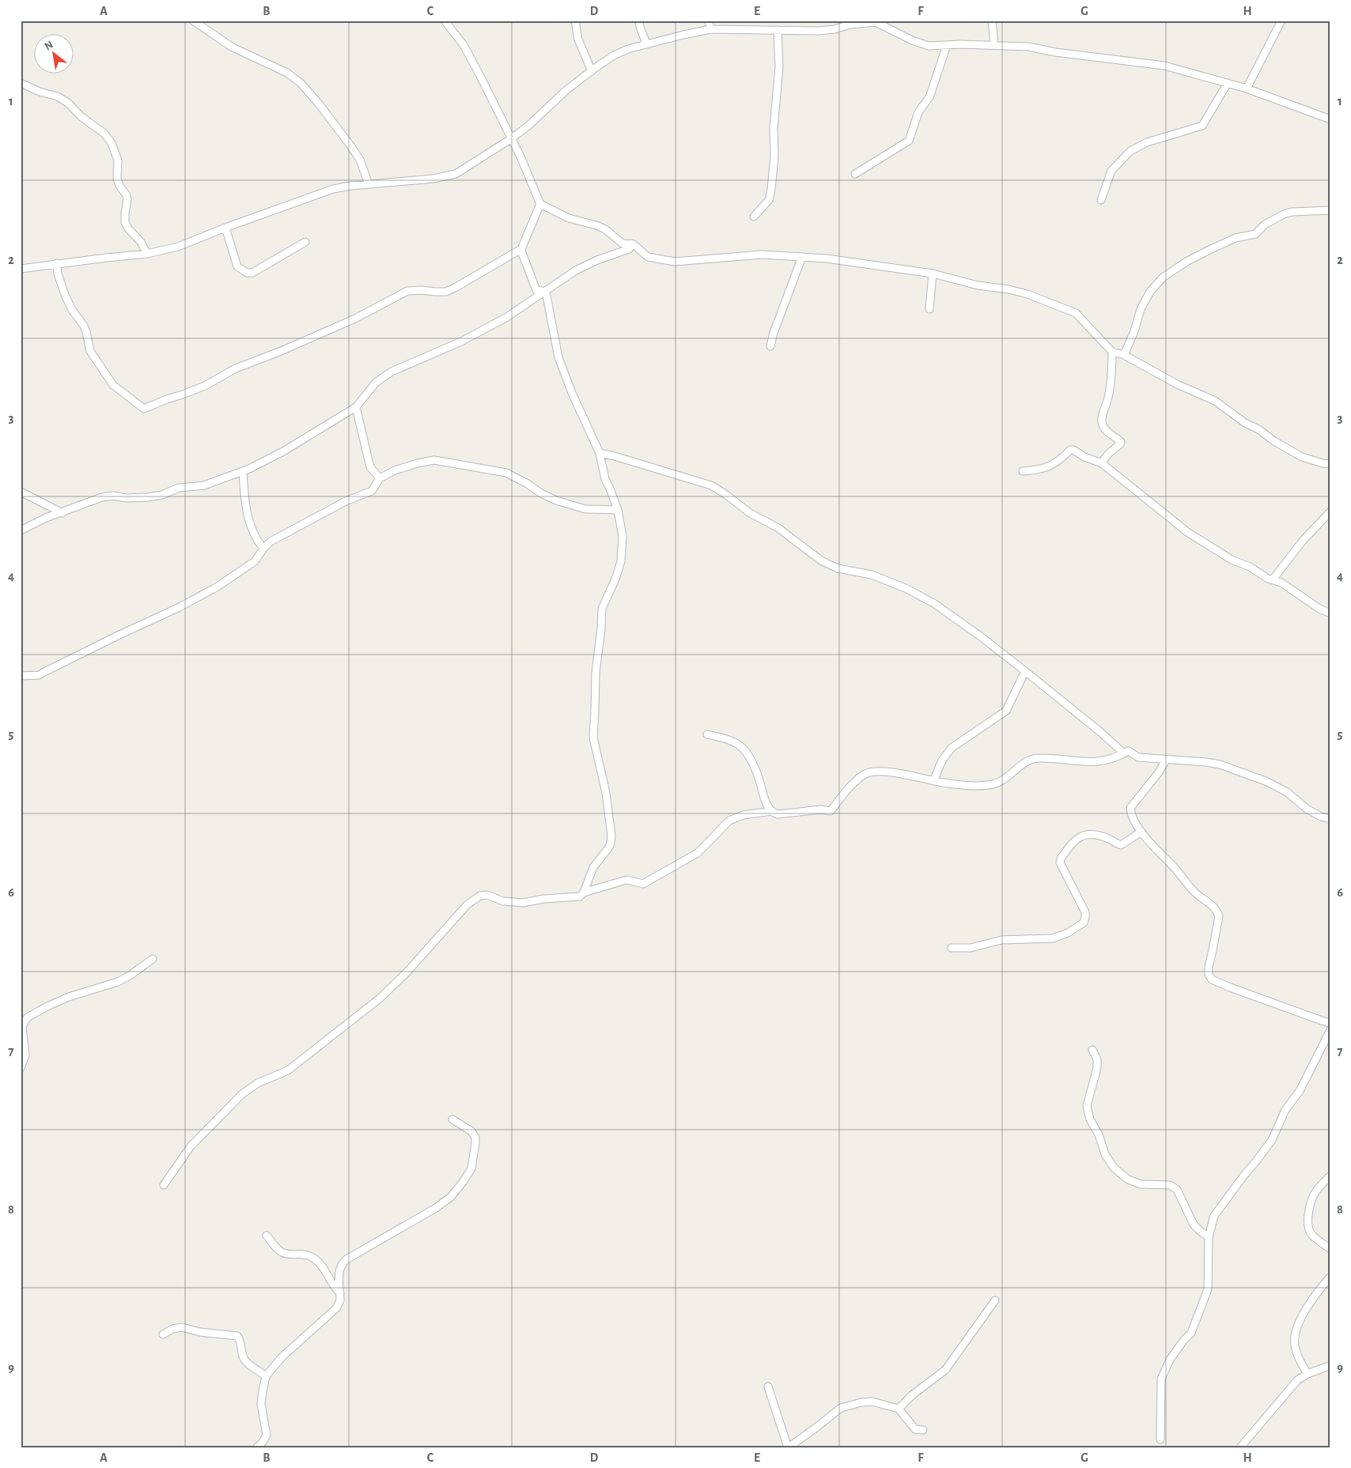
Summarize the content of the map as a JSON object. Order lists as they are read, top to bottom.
{
  "north": "top left",
  "grid": {
    "columns": [
      "A",
      "B",
      "C",
      "D",
      "E",
      "F",
      "G",
      "H"
    ],
    "rows": [
      "1",
      "2",
      "3",
      "4",
      "5",
      "6",
      "7",
      "8",
      "9"
    ]
  }
}
